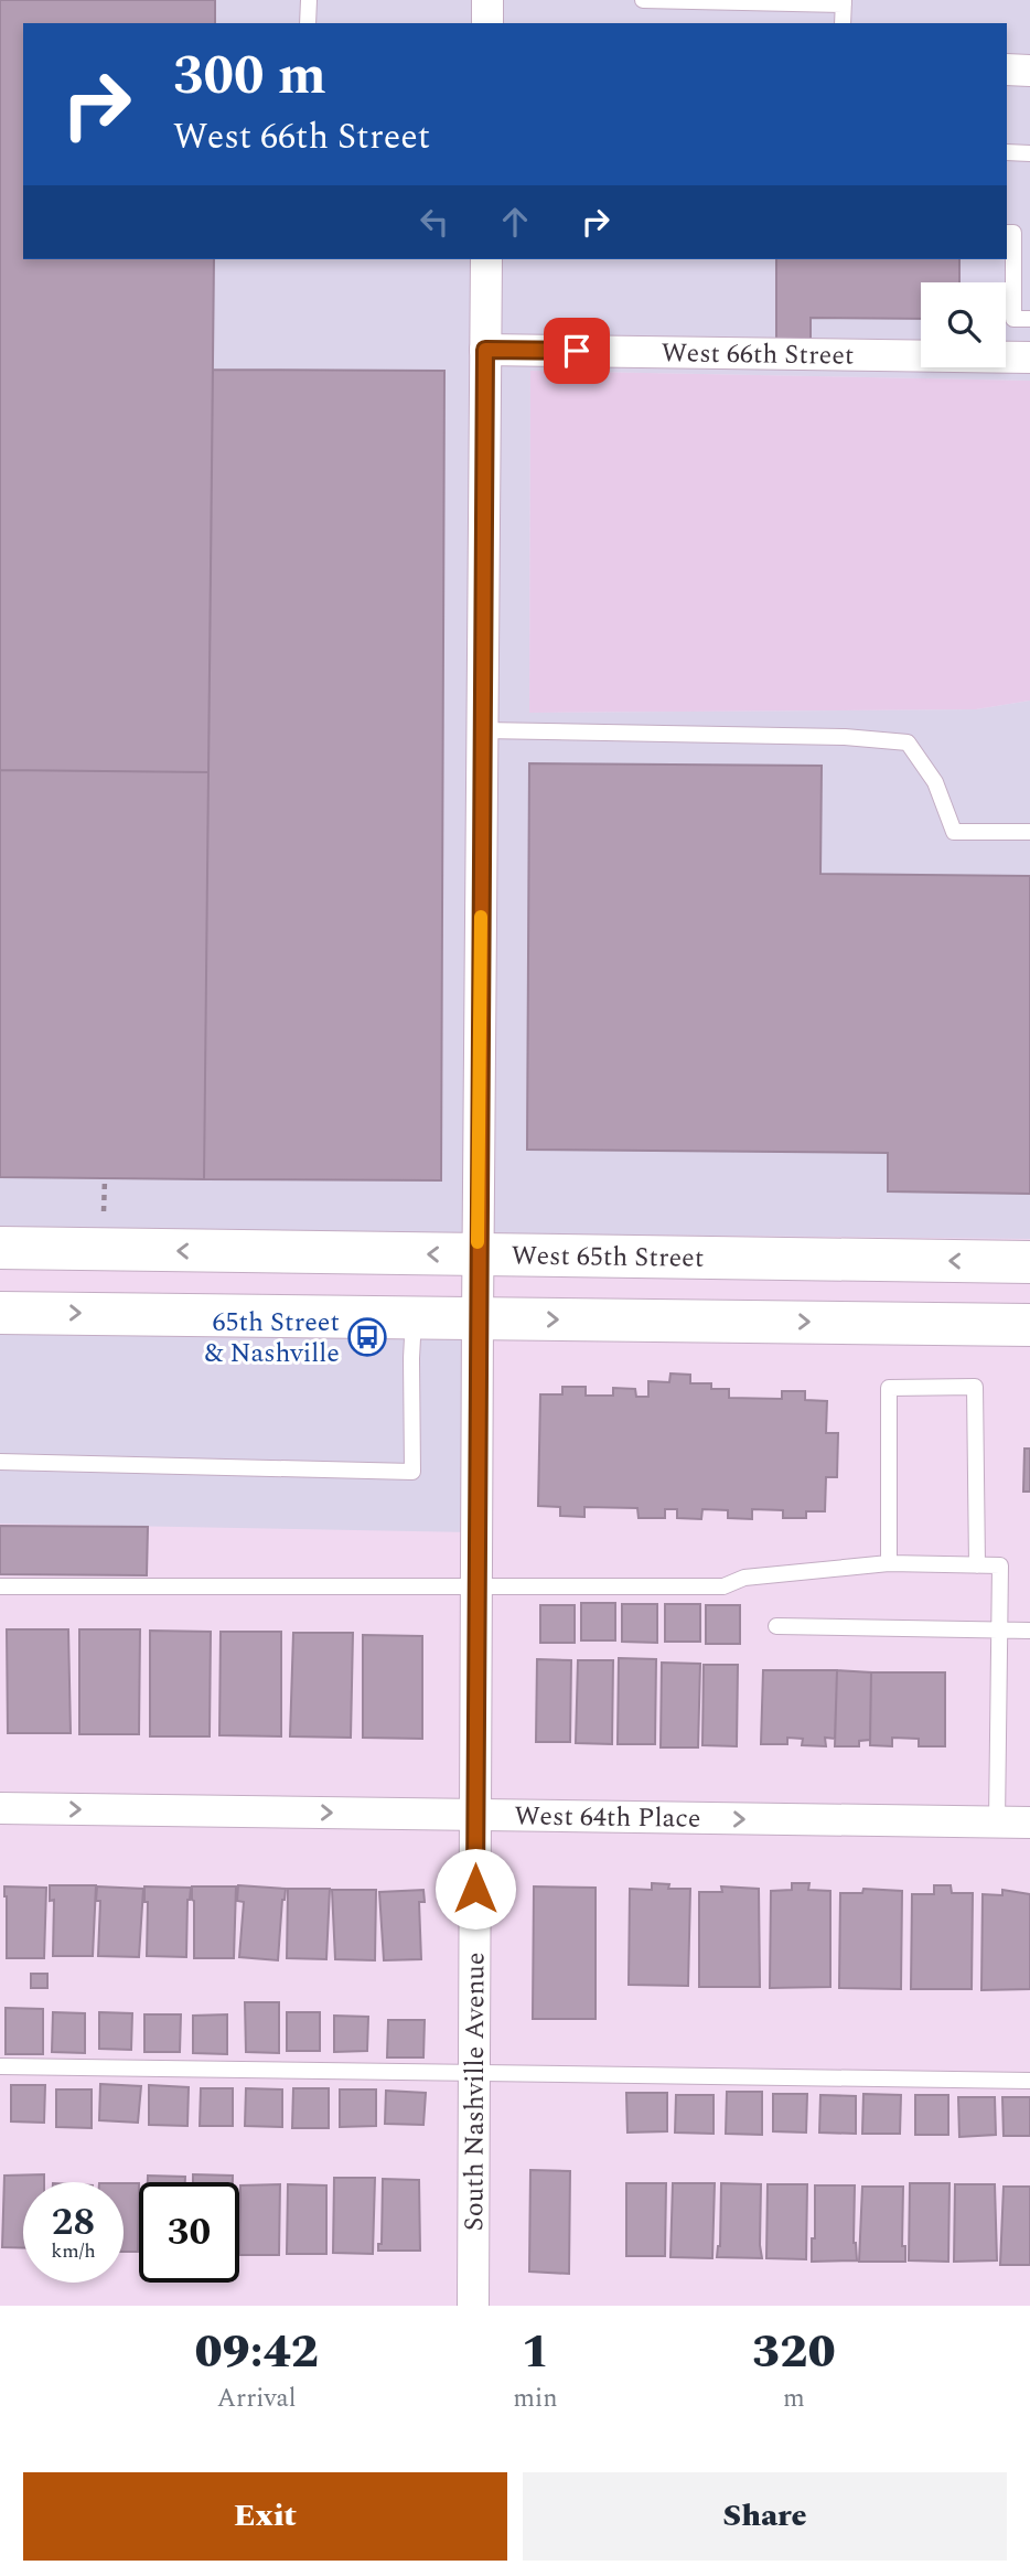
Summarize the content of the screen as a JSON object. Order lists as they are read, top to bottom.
{
  "streets": {
    "street": [
      "West 66th Street",
      "West 65th Street",
      "West 64th Place",
      "South Nashville Avenue"
    ]
  },
  "crossings": [
    ["West 66th Street", "South Nashville Avenue"],
    ["West 65th Street", "South Nashville Avenue"],
    ["West 64th Place", "South Nashville Avenue"]
  ],
  "one_way": ["West 64th Place"],
  "places": {
    "bus stop": ["65th Street & Nashville"]
  },
  "page": {
    "turn": ["300 m", "West 66th Street"],
    "speed": "28 km/h",
    "limit": "30",
    "eta": [
      "09:42",
      "Arrival",
      "1",
      "min",
      "320",
      "m"
    ],
    "buttons": ["Exit", "Share"]
  }
}
